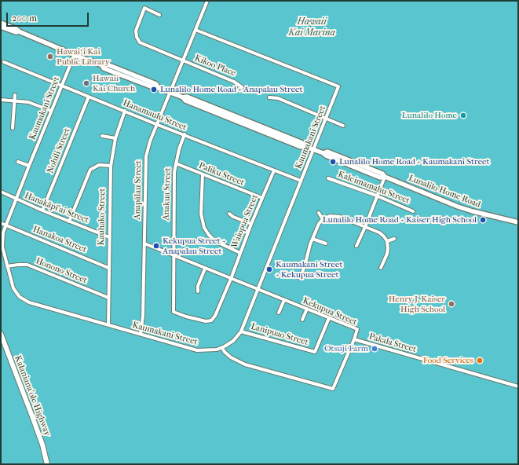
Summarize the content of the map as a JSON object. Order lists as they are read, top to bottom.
{
  "streets": {
    "main road": ["Lunalilo Home Road", "Kalaniana’ole Highway"],
    "street": [
      "Kikoo Place",
      "Kaumakani Street",
      "Hanamaulu Street",
      "Nohili Street",
      "Paliku Street",
      "Kaleimamahu Street",
      "Anapālau Street",
      "Anakua Street",
      "Hanakāpī‘ai Street",
      "Kauhako Street",
      "Waiopua Street",
      "Hanakoa Street",
      "Honono Street",
      "Kekupua Street",
      "Lanipuao Street",
      "Pakala Street"
    ]
  },
  "crossings": [
    ["Kikoo Place", "Anapālau Street"],
    ["Kaumakani Street", "Hanamaulu Street"],
    ["Kaumakani Street", "Anapālau Street"],
    ["Kaumakani Street", "Lunalilo Home Road"],
    ["Kaumakani Street", "Hanakāpī‘ai Street"],
    ["Kaumakani Street", "Kauhako Street"],
    ["Kaumakani Street", "Hanakoa Street"],
    ["Kaumakani Street", "Honono Street"],
    ["Kaumakani Street", "Kekupua Street"],
    ["Kaumakani Street", "Lanipuao Street"],
    ["Hanamaulu Street", "Nohili Street"],
    ["Hanamaulu Street", "Anapālau Street"],
    ["Hanamaulu Street", "Anakua Street"],
    ["Hanamaulu Street", "Kauhako Street"],
    ["Hanamaulu Street", "Waiopua Street"],
    ["Nohili Street", "Hanakāpī‘ai Street"],
    ["Paliku Street", "Anakua Street"],
    ["Paliku Street", "Waiopua Street"],
    ["Anapālau Street", "Lunalilo Home Road"],
    ["Anapālau Street", "Kekupua Street"],
    ["Anakua Street", "Waiopua Street"],
    ["Anakua Street", "Kekupua Street"],
    ["Hanakāpī‘ai Street", "Kauhako Street"],
    ["Kauhako Street", "Hanakoa Street"],
    ["Kauhako Street", "Honono Street"],
    ["Waiopua Street", "Kekupua Street"],
    ["Kekupua Street", "Lanipuao Street"],
    ["Kekupua Street", "Pakala Street"]
  ],
  "water": ["Hawaii Kai Marina"],
  "places": [
    "Hawaiʻi Kai Public Library",
    "Hawaii Kai Church",
    "Lunalilo Home Road + Anapalau Street",
    "Lunalilo Home",
    "Lunalilo Home Road + Kaumakani Street",
    "Lunalilo Home Road + Kaiser High School",
    "Kekupua Street + Anapalau Street",
    "Kaumakani Street + Kekupua Street",
    "Henry J. Kaiser High School",
    "Otsuji Farm",
    "Food Services"
  ],
  "scale_bar": "200 m"
}
